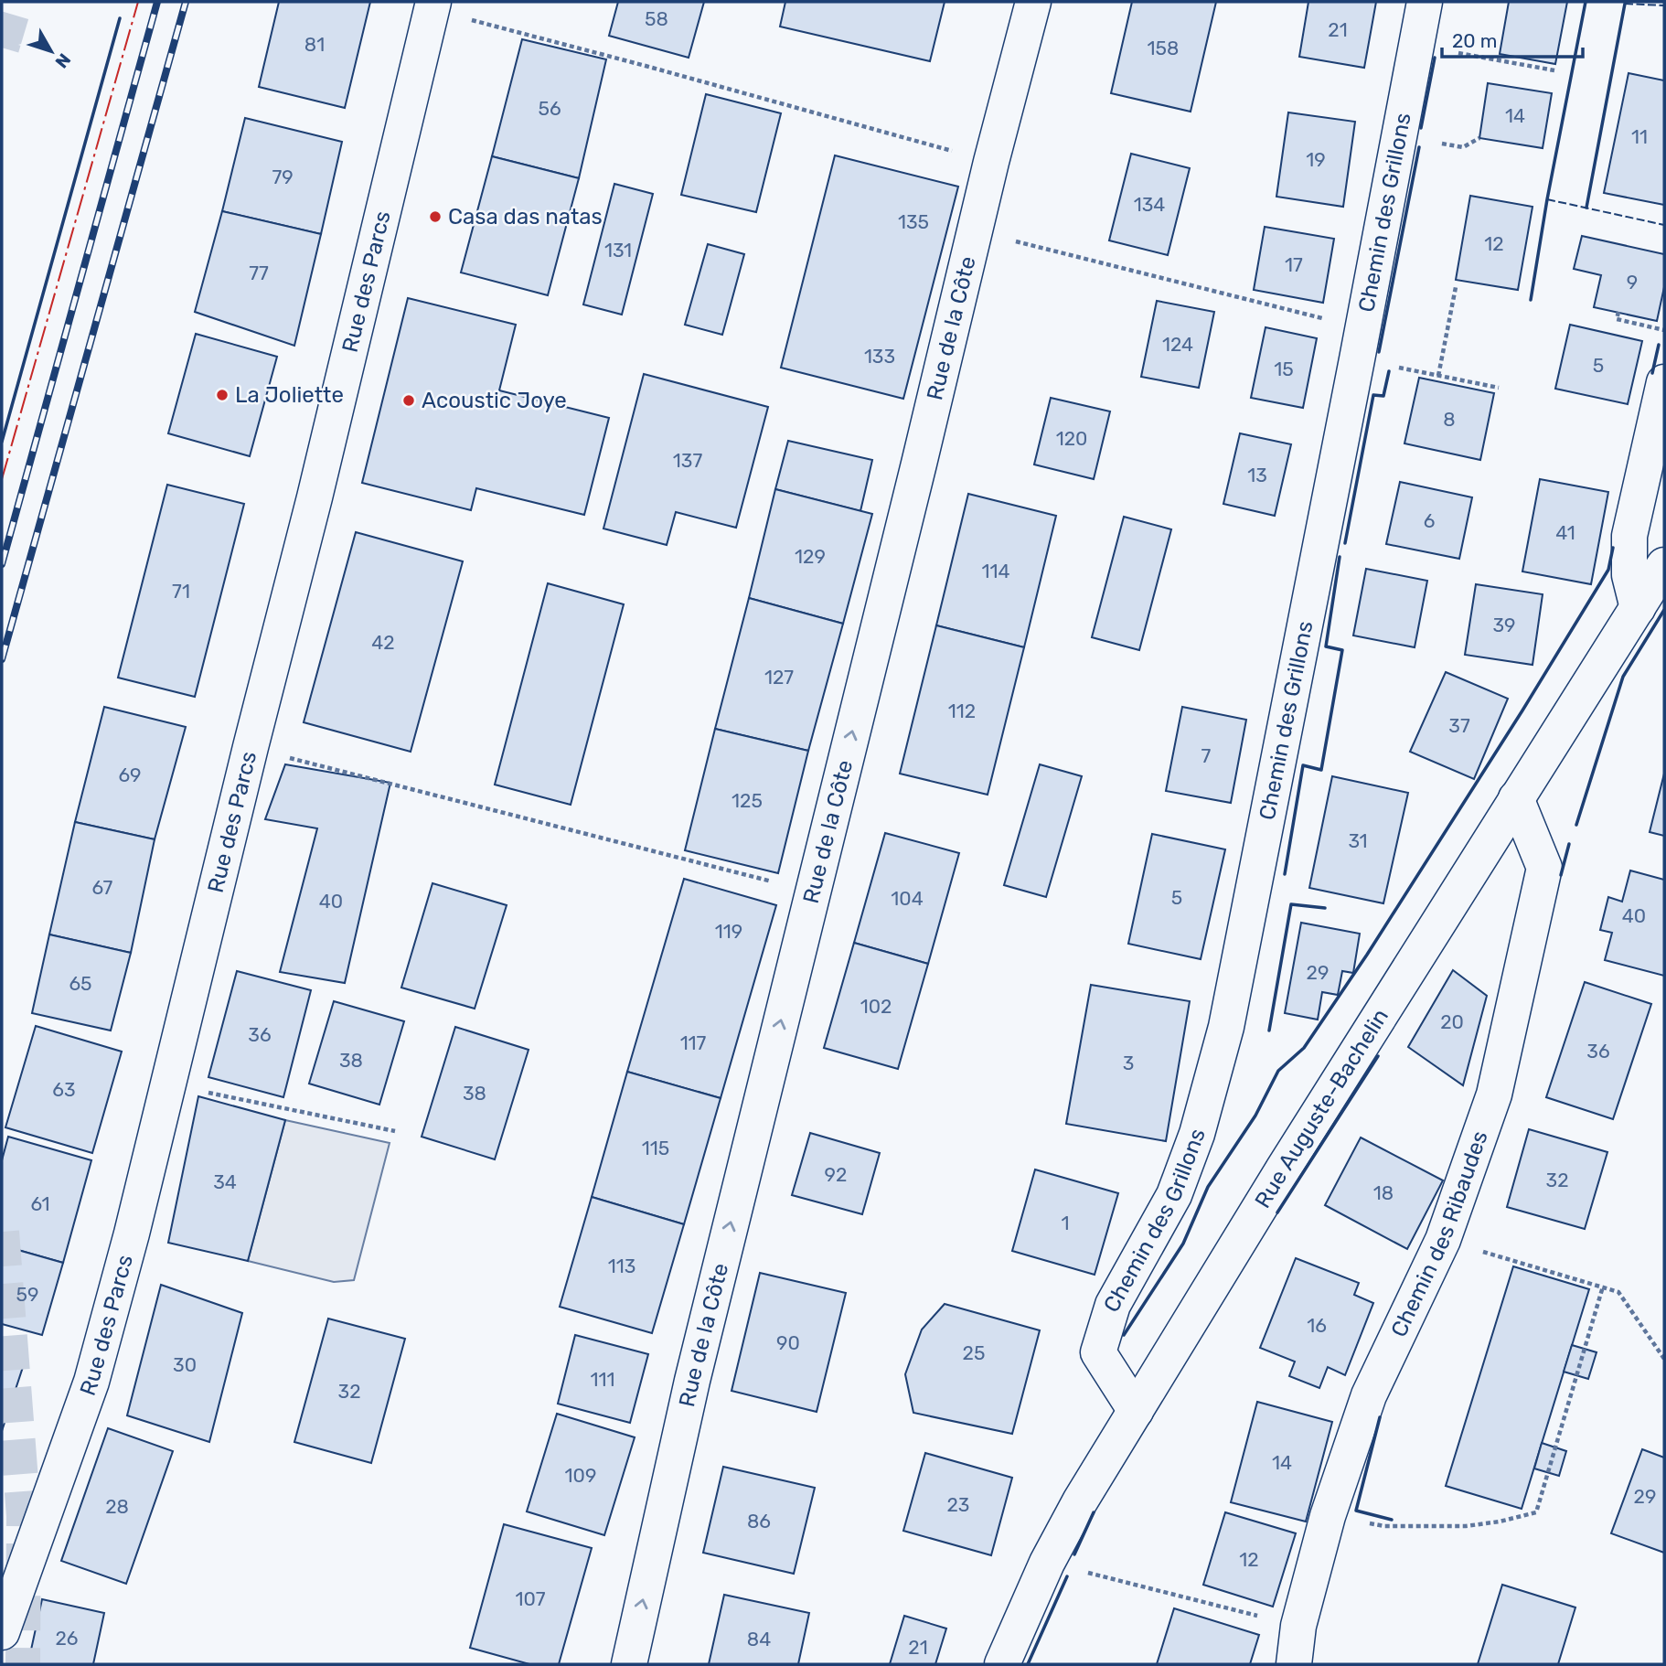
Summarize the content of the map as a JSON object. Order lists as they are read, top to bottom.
{
  "streets": {
    "street": [
      "Chemin des Grillons",
      "Rue des Parcs",
      "Rue de la Côte",
      "Rue Auguste-Bachelin",
      "Chemin des Ribaudes"
    ]
  },
  "crossings": [
    ["Chemin des Grillons", "Rue Auguste-Bachelin"],
    ["Rue Auguste-Bachelin", "Chemin des Ribaudes"]
  ],
  "one_way": ["Rue de la Côte"],
  "places": ["Casa das natas", "La Joliette", "Acoustic Joye"],
  "house_numbers": [
    "58",
    "21",
    "81",
    "158",
    "56",
    "14",
    "11",
    "19",
    "79",
    "134",
    "135",
    "12",
    "131",
    "17",
    "77",
    "9",
    "124",
    "133",
    "5",
    "15",
    "8",
    "120",
    "137",
    "13",
    "6",
    "41",
    "129",
    "114",
    "71",
    "39",
    "42",
    "127",
    "112",
    "37",
    "7",
    "69",
    "125",
    "31",
    "67",
    "5",
    "104",
    "40",
    "40",
    "119",
    "29",
    "65",
    "102",
    "20",
    "36",
    "117",
    "36",
    "38",
    "3",
    "63",
    "38",
    "115",
    "92",
    "32",
    "34",
    "18",
    "61",
    "1",
    "113",
    "59",
    "16",
    "90",
    "25",
    "30",
    "111",
    "32",
    "14",
    "109",
    "29",
    "23",
    "28",
    "86",
    "12",
    "107",
    "26",
    "84",
    "21"
  ],
  "scale_bar": "20 m",
  "north": "bottom right"
}
